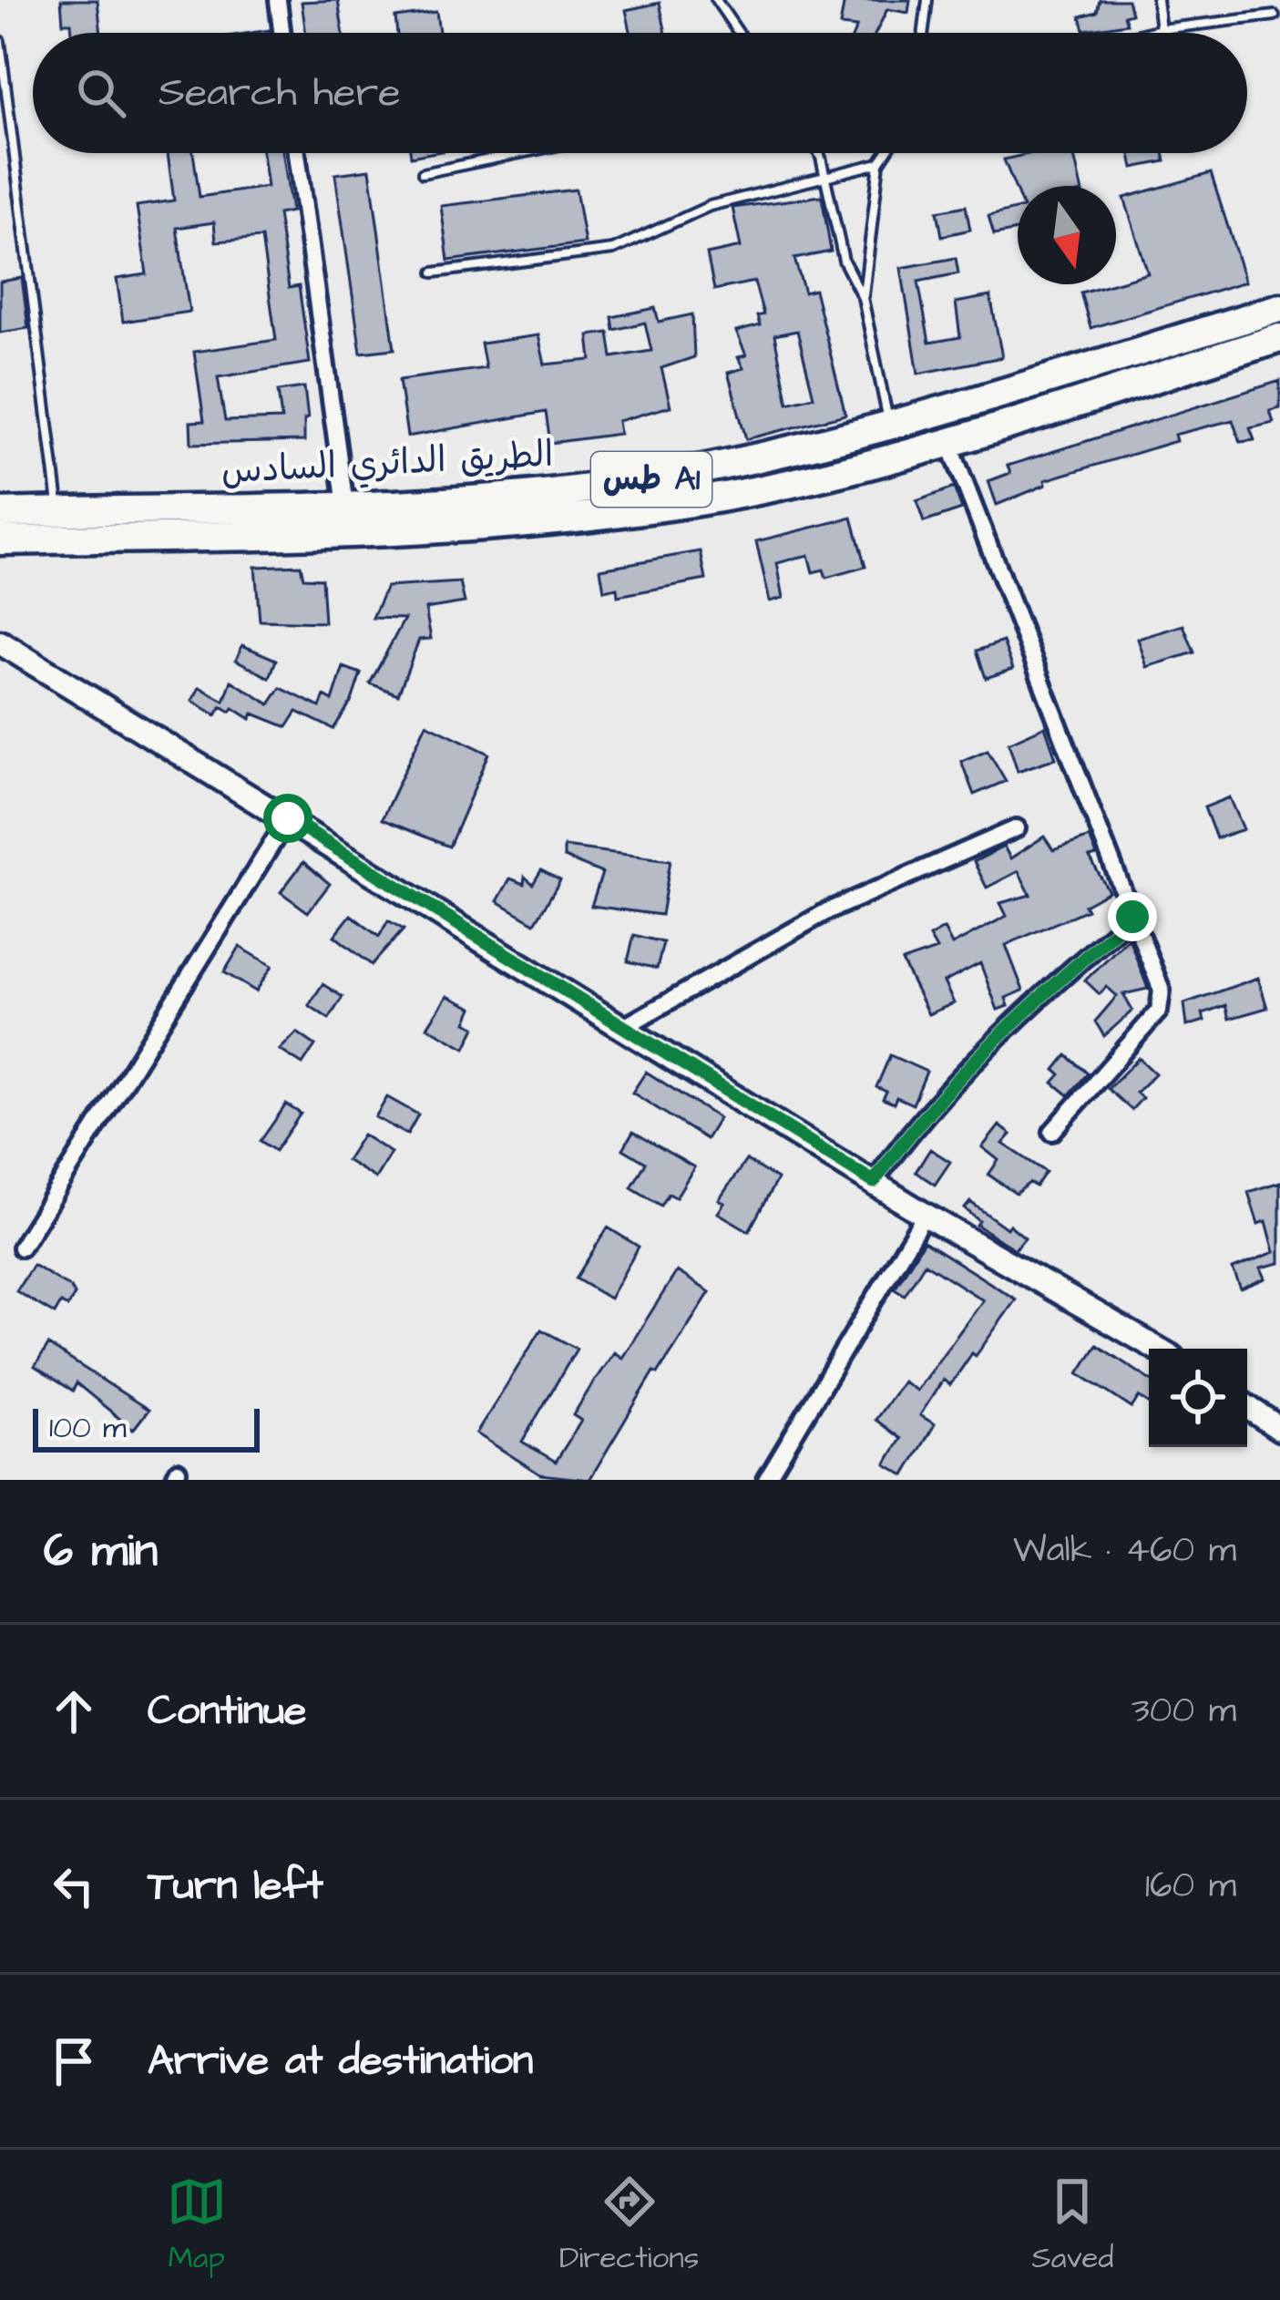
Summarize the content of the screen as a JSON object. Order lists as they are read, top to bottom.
{
  "streets": {
    "highway": ["الطريق الدائري السادس", "طس A1"]
  },
  "scale_bar": "100 m",
  "north": "bottom",
  "page": {
    "search": "Search here",
    "scale": "100 m",
    "heading": ["6 min", "Walk · 460 m"],
    "list": [
      ["Continue", "300 m"],
      ["Turn left", "160 m"],
      "Arrive at destination"
    ],
    "nav": ["Map", "Directions", "Saved"]
  }
}
